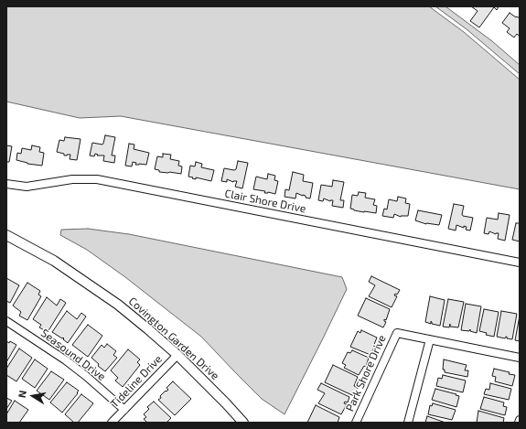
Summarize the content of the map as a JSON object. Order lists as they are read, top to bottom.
{
  "streets": {
    "street": [
      "Clair Shore Drive",
      "Covington Garden Drive",
      "Seasound Drive",
      "Park Shore Drive",
      "Tideline Drive"
    ]
  },
  "crossings": [
    ["Covington Garden Drive", "Tideline Drive"],
    ["Seasound Drive", "Tideline Drive"]
  ],
  "north": "left"
}
